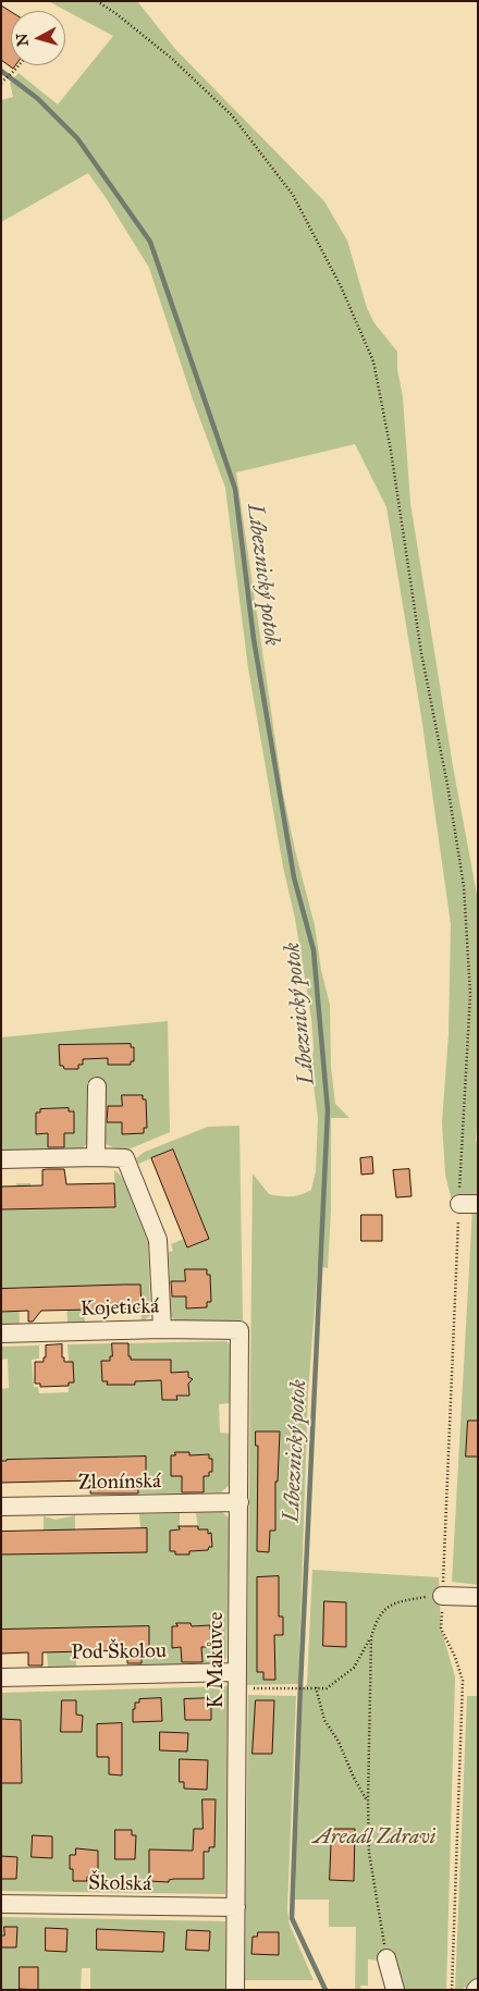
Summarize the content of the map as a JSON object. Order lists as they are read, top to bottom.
{
  "streets": {
    "street": [
      "Kojetická",
      "Zlonínská",
      "Pod Školou",
      "K Makůvce",
      "Školská"
    ]
  },
  "crossings": [
    ["Kojetická", "K Makůvce"],
    ["Zlonínská", "K Makůvce"],
    ["Pod Školou", "K Makůvce"],
    ["K Makůvce", "Školská"]
  ],
  "water": ["Líbeznický potok"],
  "parks": ["Areaál Zdravi"],
  "north": "left"
}
